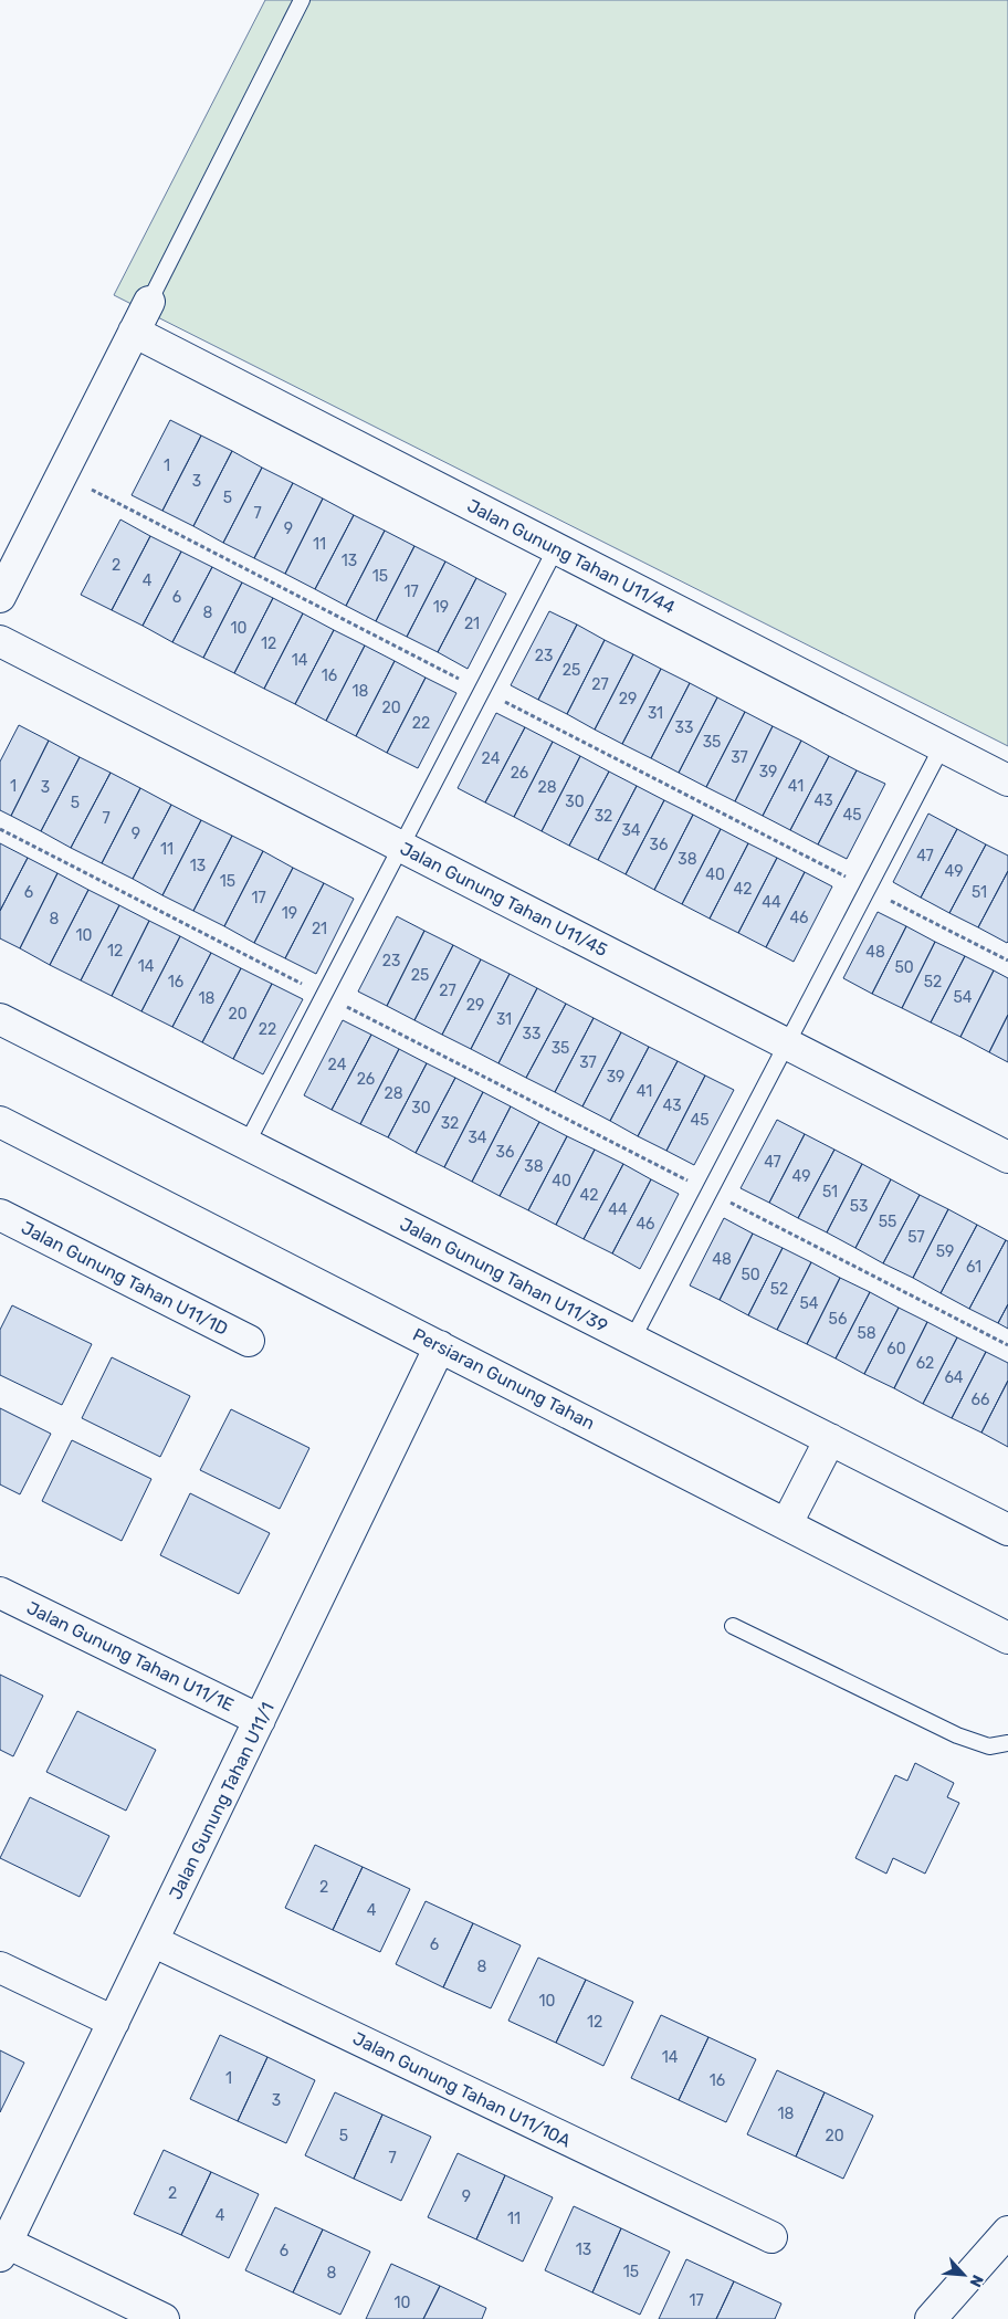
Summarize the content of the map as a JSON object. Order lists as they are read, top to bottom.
{
  "streets": {
    "street": [
      "Jalan Gunung Tahan U11/44",
      "Jalan Gunung Tahan U11/45",
      "Jalan Gunung Tahan U11/39",
      "Jalan Gunung Tahan U11/1D",
      "Persiaran Gunung Tahan",
      "Jalan Gunung Tahan U11/1E",
      "Jalan Gunung Tahan U11/1",
      "Jalan Gunung Tahan U11/10A"
    ]
  },
  "crossings": [
    ["Persiaran Gunung Tahan", "Jalan Gunung Tahan U11/1"],
    ["Jalan Gunung Tahan U11/1E", "Jalan Gunung Tahan U11/1"],
    ["Jalan Gunung Tahan U11/1", "Jalan Gunung Tahan U11/10A"]
  ],
  "house_numbers": [
    "1",
    "3",
    "5",
    "7",
    "9",
    "11",
    "13",
    "2",
    "15",
    "4",
    "17",
    "6",
    "19",
    "8",
    "21",
    "10",
    "12",
    "23",
    "14",
    "25",
    "16",
    "27",
    "18",
    "29",
    "20",
    "31",
    "22",
    "33",
    "35",
    "37",
    "24",
    "39",
    "26",
    "1",
    "41",
    "3",
    "28",
    "43",
    "30",
    "5",
    "45",
    "32",
    "7",
    "34",
    "9",
    "36",
    "11",
    "47",
    "38",
    "13",
    "49",
    "40",
    "15",
    "42",
    "6",
    "51",
    "17",
    "44",
    "19",
    "46",
    "8",
    "21",
    "10",
    "12",
    "48",
    "23",
    "14",
    "50",
    "25",
    "16",
    "52",
    "27",
    "54",
    "18",
    "29",
    "20",
    "31",
    "22",
    "33",
    "35",
    "37",
    "24",
    "39",
    "26",
    "41",
    "28",
    "43",
    "30",
    "45",
    "32",
    "34",
    "36",
    "47",
    "38",
    "49",
    "40",
    "51",
    "42",
    "53",
    "44",
    "55",
    "46",
    "57",
    "59",
    "48",
    "61",
    "50",
    "52",
    "54",
    "56",
    "58",
    "60",
    "62",
    "64",
    "66",
    "2",
    "4",
    "6",
    "8",
    "10",
    "12",
    "14",
    "1",
    "16",
    "3",
    "18",
    "5",
    "20",
    "7",
    "2",
    "9",
    "4",
    "11",
    "13",
    "6",
    "15",
    "8",
    "17",
    "10"
  ],
  "north": "bottom right"
}
